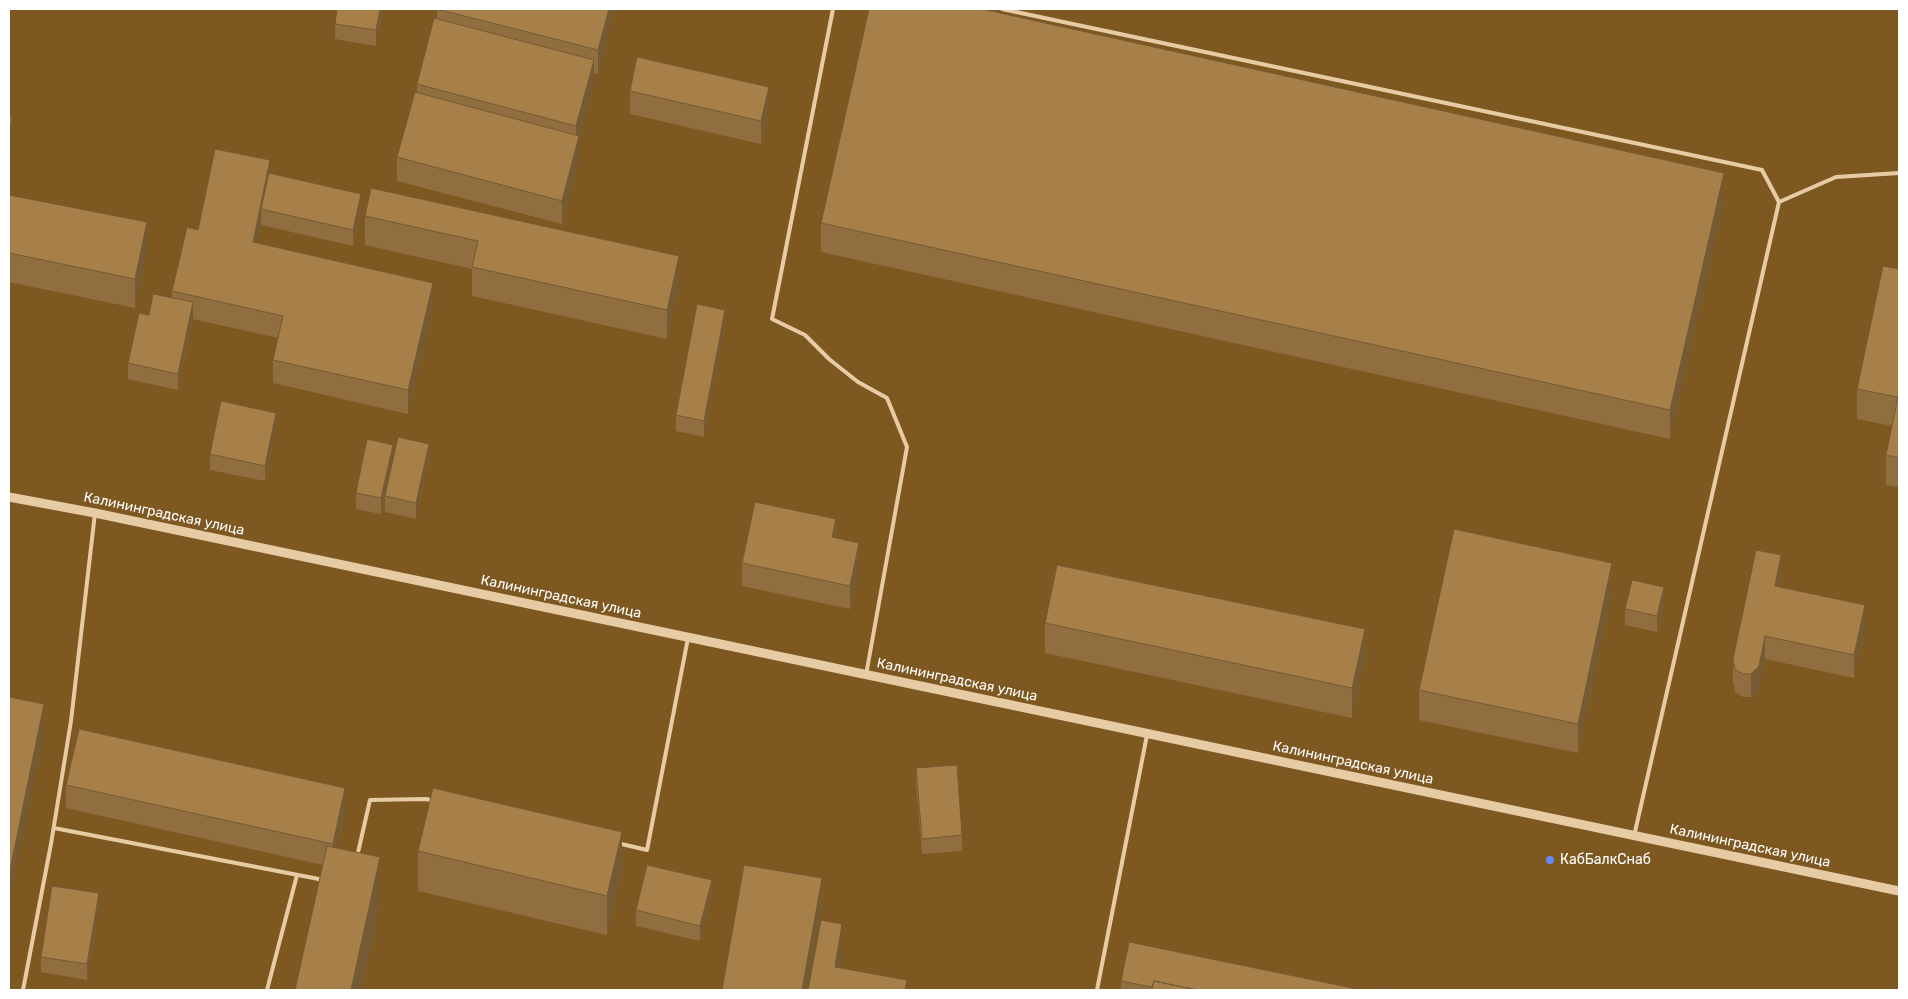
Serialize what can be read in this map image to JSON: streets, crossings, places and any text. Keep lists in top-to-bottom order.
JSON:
{
  "streets": {
    "street": ["Калининградская улица"]
  },
  "places": ["КабБалкСнаб"]
}
